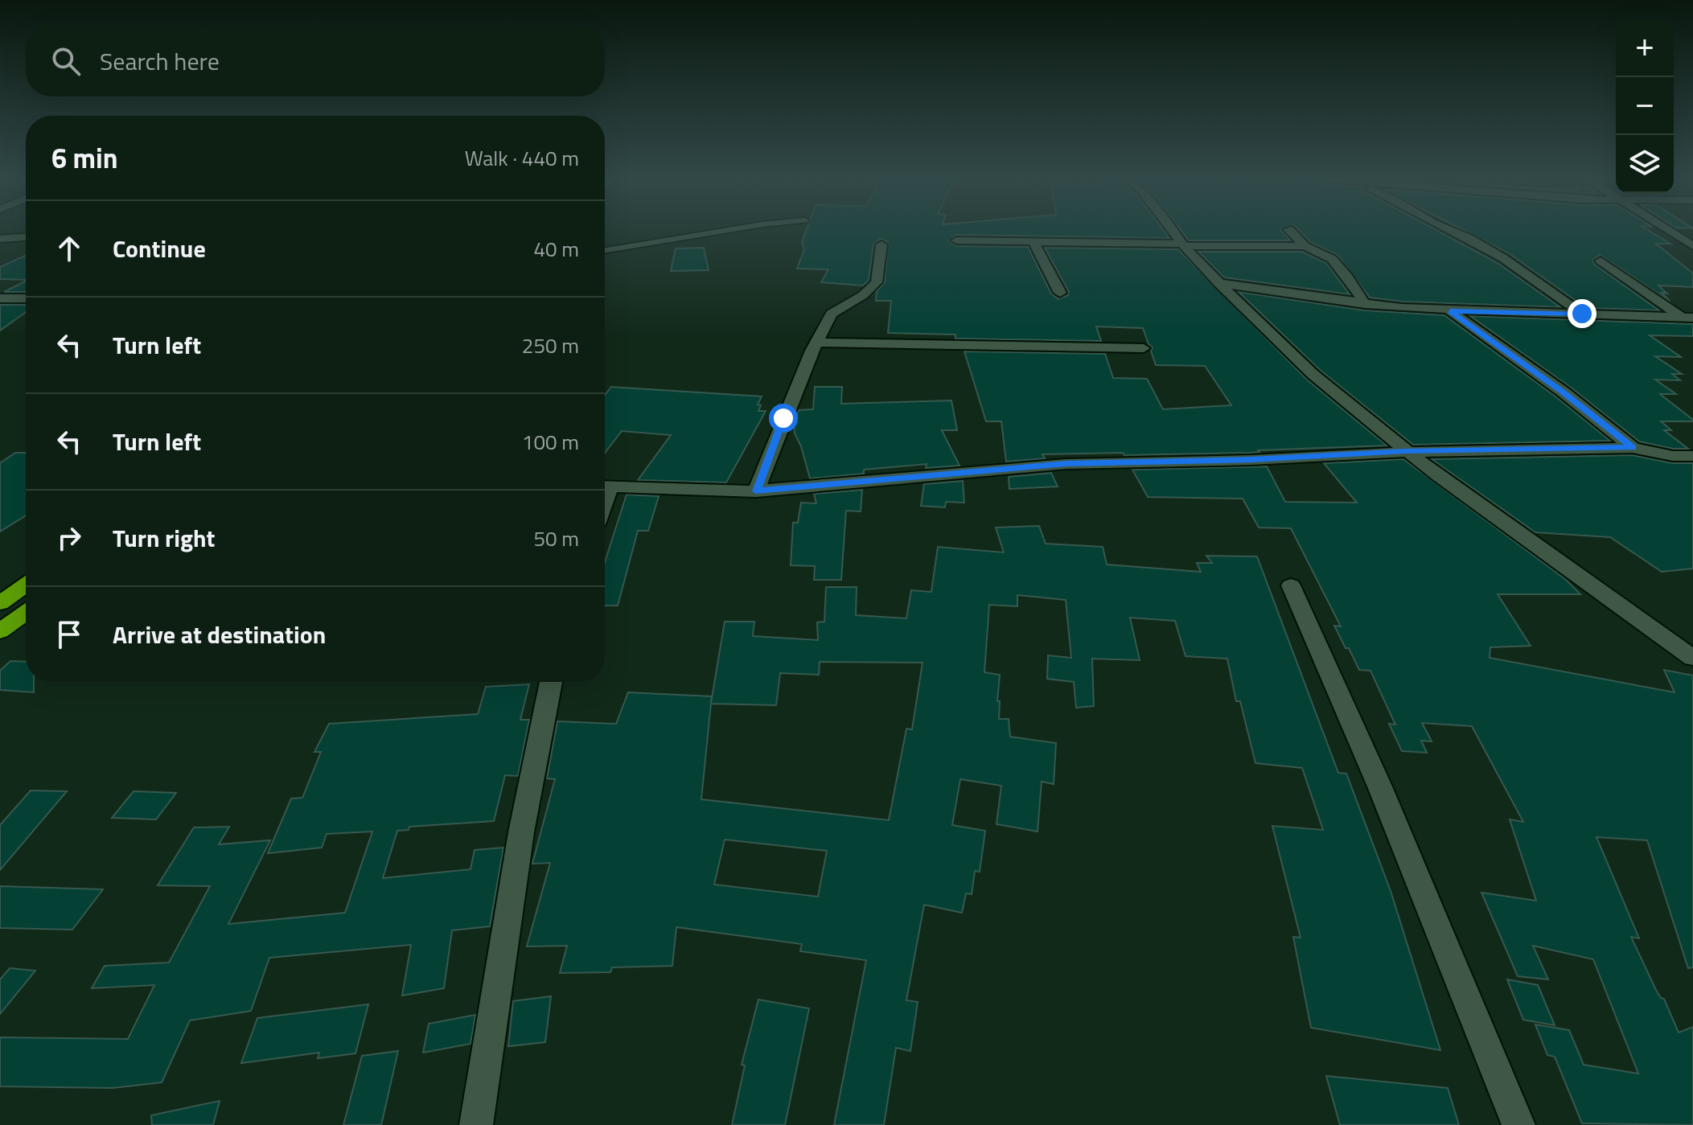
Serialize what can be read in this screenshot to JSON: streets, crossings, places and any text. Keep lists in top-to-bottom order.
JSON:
{
  "page": {
    "map_buttons": ["+", "−"],
    "search": "Search here",
    "heading": ["6 min", "Walk · 440 m"],
    "list": [
      ["Continue", "40 m"],
      ["Turn left", "250 m"],
      ["Turn left", "100 m"],
      ["Turn right", "50 m"],
      "Arrive at destination"
    ]
  }
}
